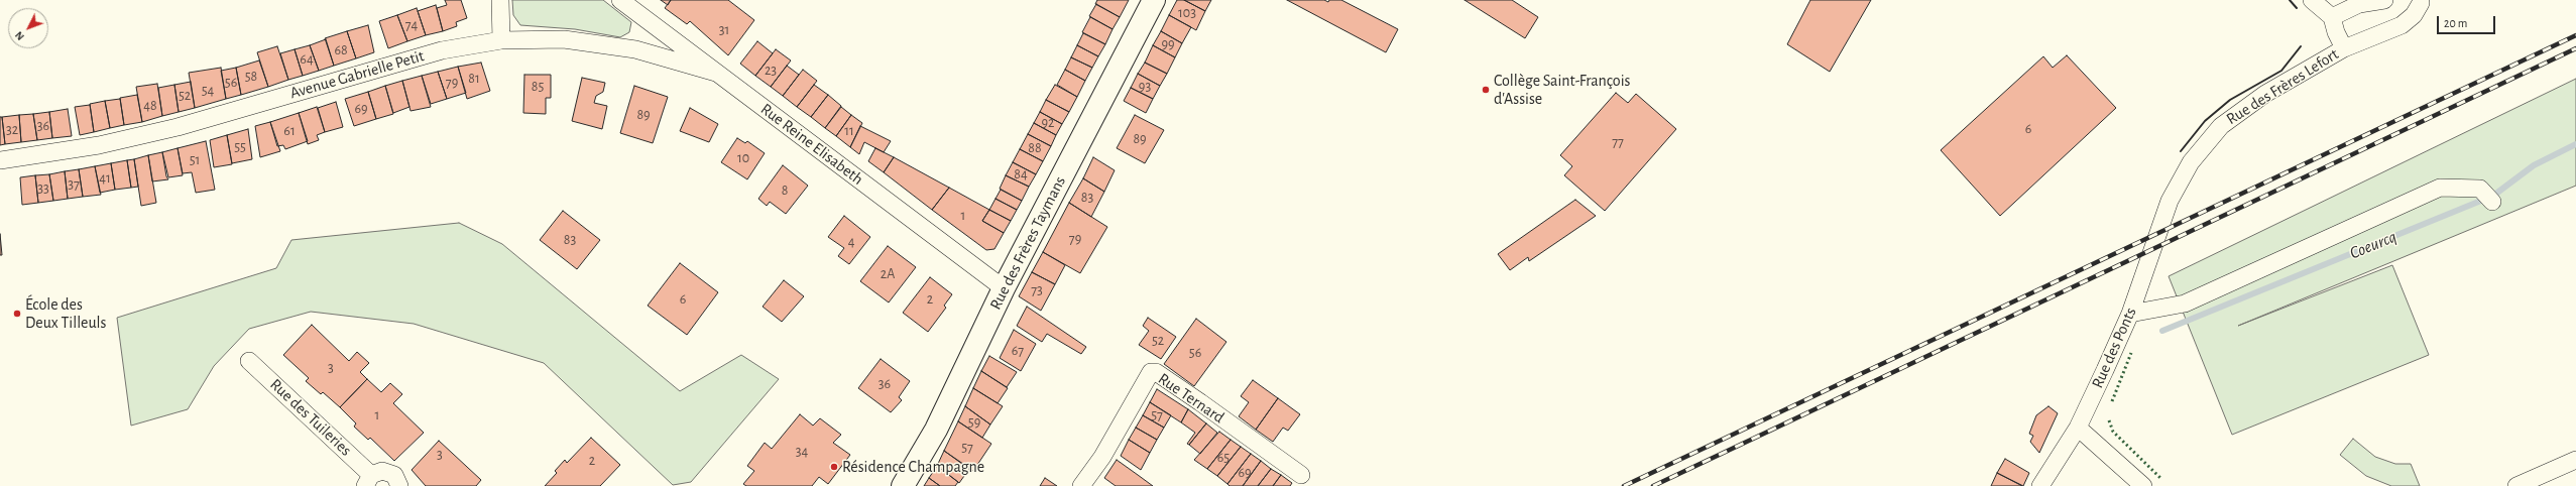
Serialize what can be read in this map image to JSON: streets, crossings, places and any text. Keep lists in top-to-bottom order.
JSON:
{
  "streets": {
    "street": [
      "Avenue Gabrielle Petit",
      "Rue des Frères Lefort",
      "Rue Reine Elisabeth",
      "Rue des Frères Taymans",
      "Rue des Ponts",
      "Rue Ternard",
      "Rue des Tuileries"
    ]
  },
  "crossings": [
    ["Avenue Gabrielle Petit", "Rue Reine Elisabeth"],
    ["Rue des Frères Lefort", "Rue des Ponts"],
    ["Rue Reine Elisabeth", "Rue des Frères Taymans"]
  ],
  "water": ["Coeurcq"],
  "places": ["Collège Saint-François d'Assise", "École des Deux Tilleuls", "Résidence Champagne"],
  "house_numbers": [
    "103",
    "74",
    "31",
    "99",
    "68",
    "64",
    "23",
    "58",
    "81",
    "56",
    "79",
    "85",
    "93",
    "54",
    "52",
    "48",
    "69",
    "89",
    "92",
    "36",
    "6",
    "32",
    "61",
    "11",
    "89",
    "77",
    "55",
    "88",
    "10",
    "51",
    "84",
    "41",
    "37",
    "33",
    "8",
    "83",
    "1",
    "79",
    "83",
    "4",
    "2A",
    "73",
    "6",
    "2",
    "52",
    "67",
    "56",
    "3",
    "36",
    "1",
    "57",
    "59",
    "57",
    "34",
    "3",
    "65",
    "2",
    "69"
  ],
  "scale_bar": "20 m",
  "north": "bottom left"
}
